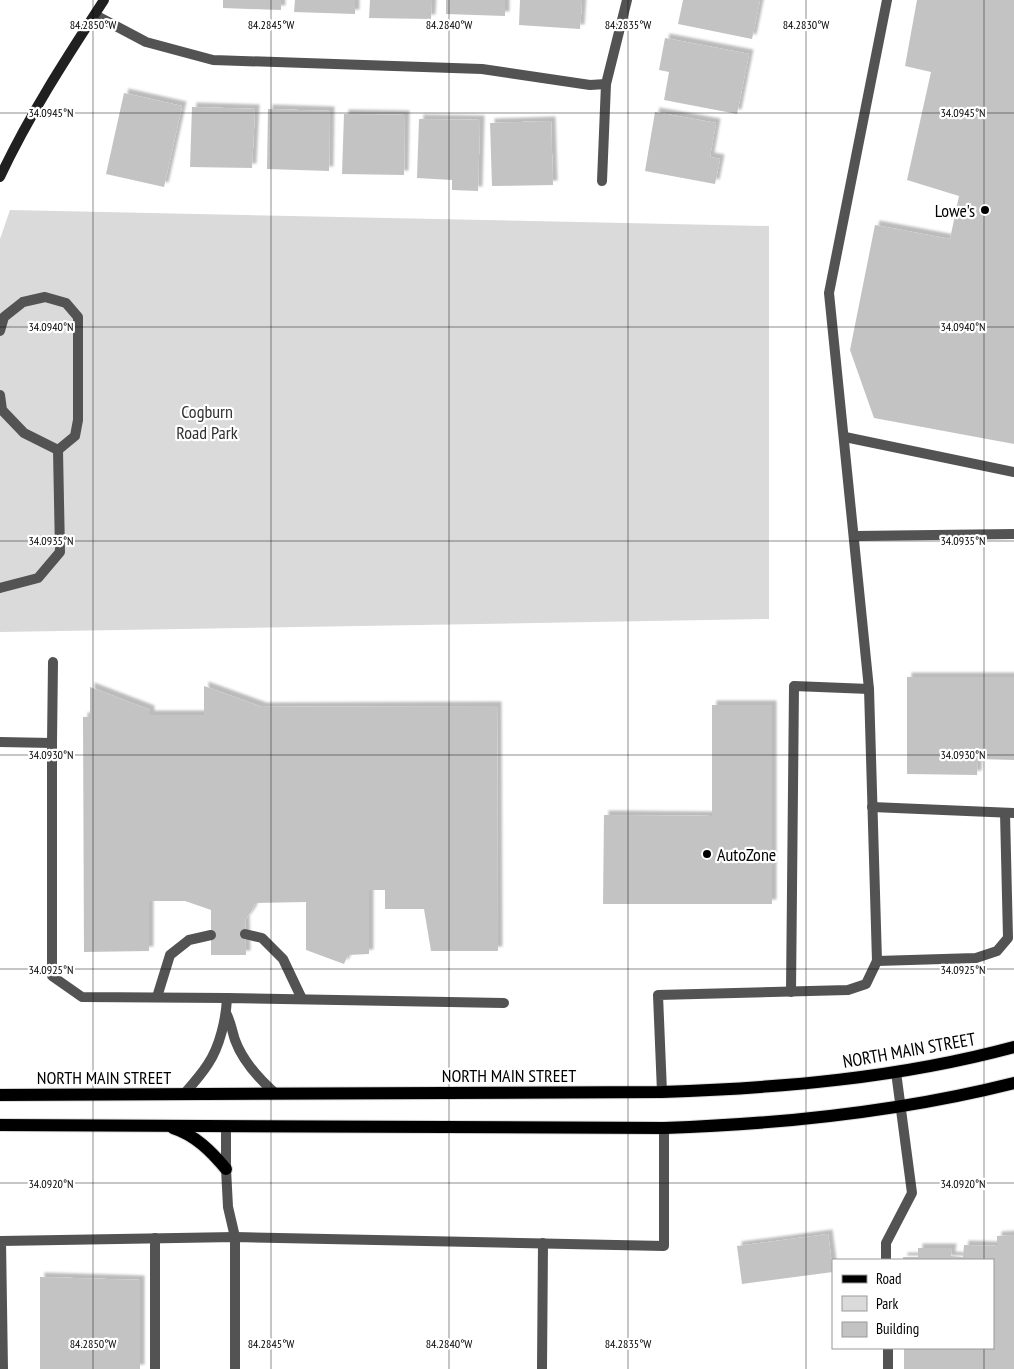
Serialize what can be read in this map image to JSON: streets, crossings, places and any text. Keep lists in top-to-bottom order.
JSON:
{
  "streets": {
    "main road": ["NORTH MAIN STREET"]
  },
  "parks": ["Cogburn Road Park"],
  "places": ["Lowe's", "AutoZone"],
  "legend": ["Road", "Park", "Building"],
  "coordinates": [
    "84.2850°W",
    "84.2845°W",
    "84.2840°W",
    "84.2835°W",
    "84.2830°W",
    "34.0945°N",
    "34.0940°N",
    "34.0935°N",
    "34.0930°N",
    "34.0925°N",
    "34.0920°N"
  ]
}
